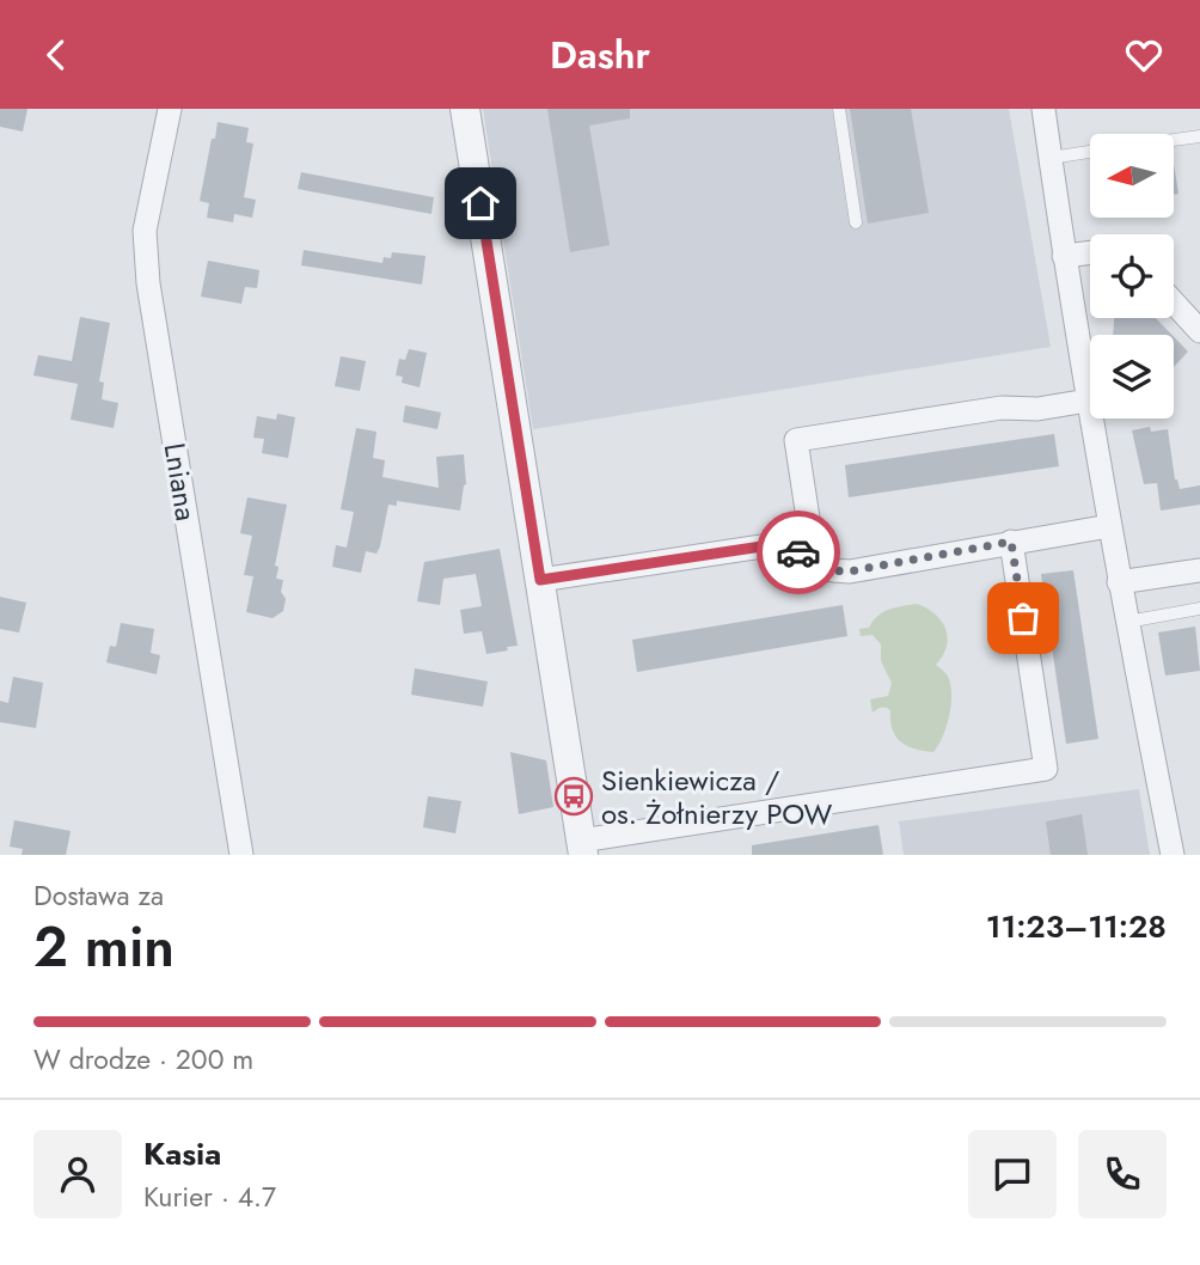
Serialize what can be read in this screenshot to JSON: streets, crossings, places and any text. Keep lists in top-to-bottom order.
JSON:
{
  "streets": {
    "street": ["Lniana"]
  },
  "places": {
    "bus stop": ["Sienkiewicza / os. Żołnierzy POW"]
  },
  "north": "left",
  "page": {
    "header": "Dashr",
    "heading": ["2 min", "Dostawa za", "11:23–11:28"],
    "panel": ["Kasia", "Kurier · 4.7"],
    "bar": "W drodze · 200 m"
  }
}
